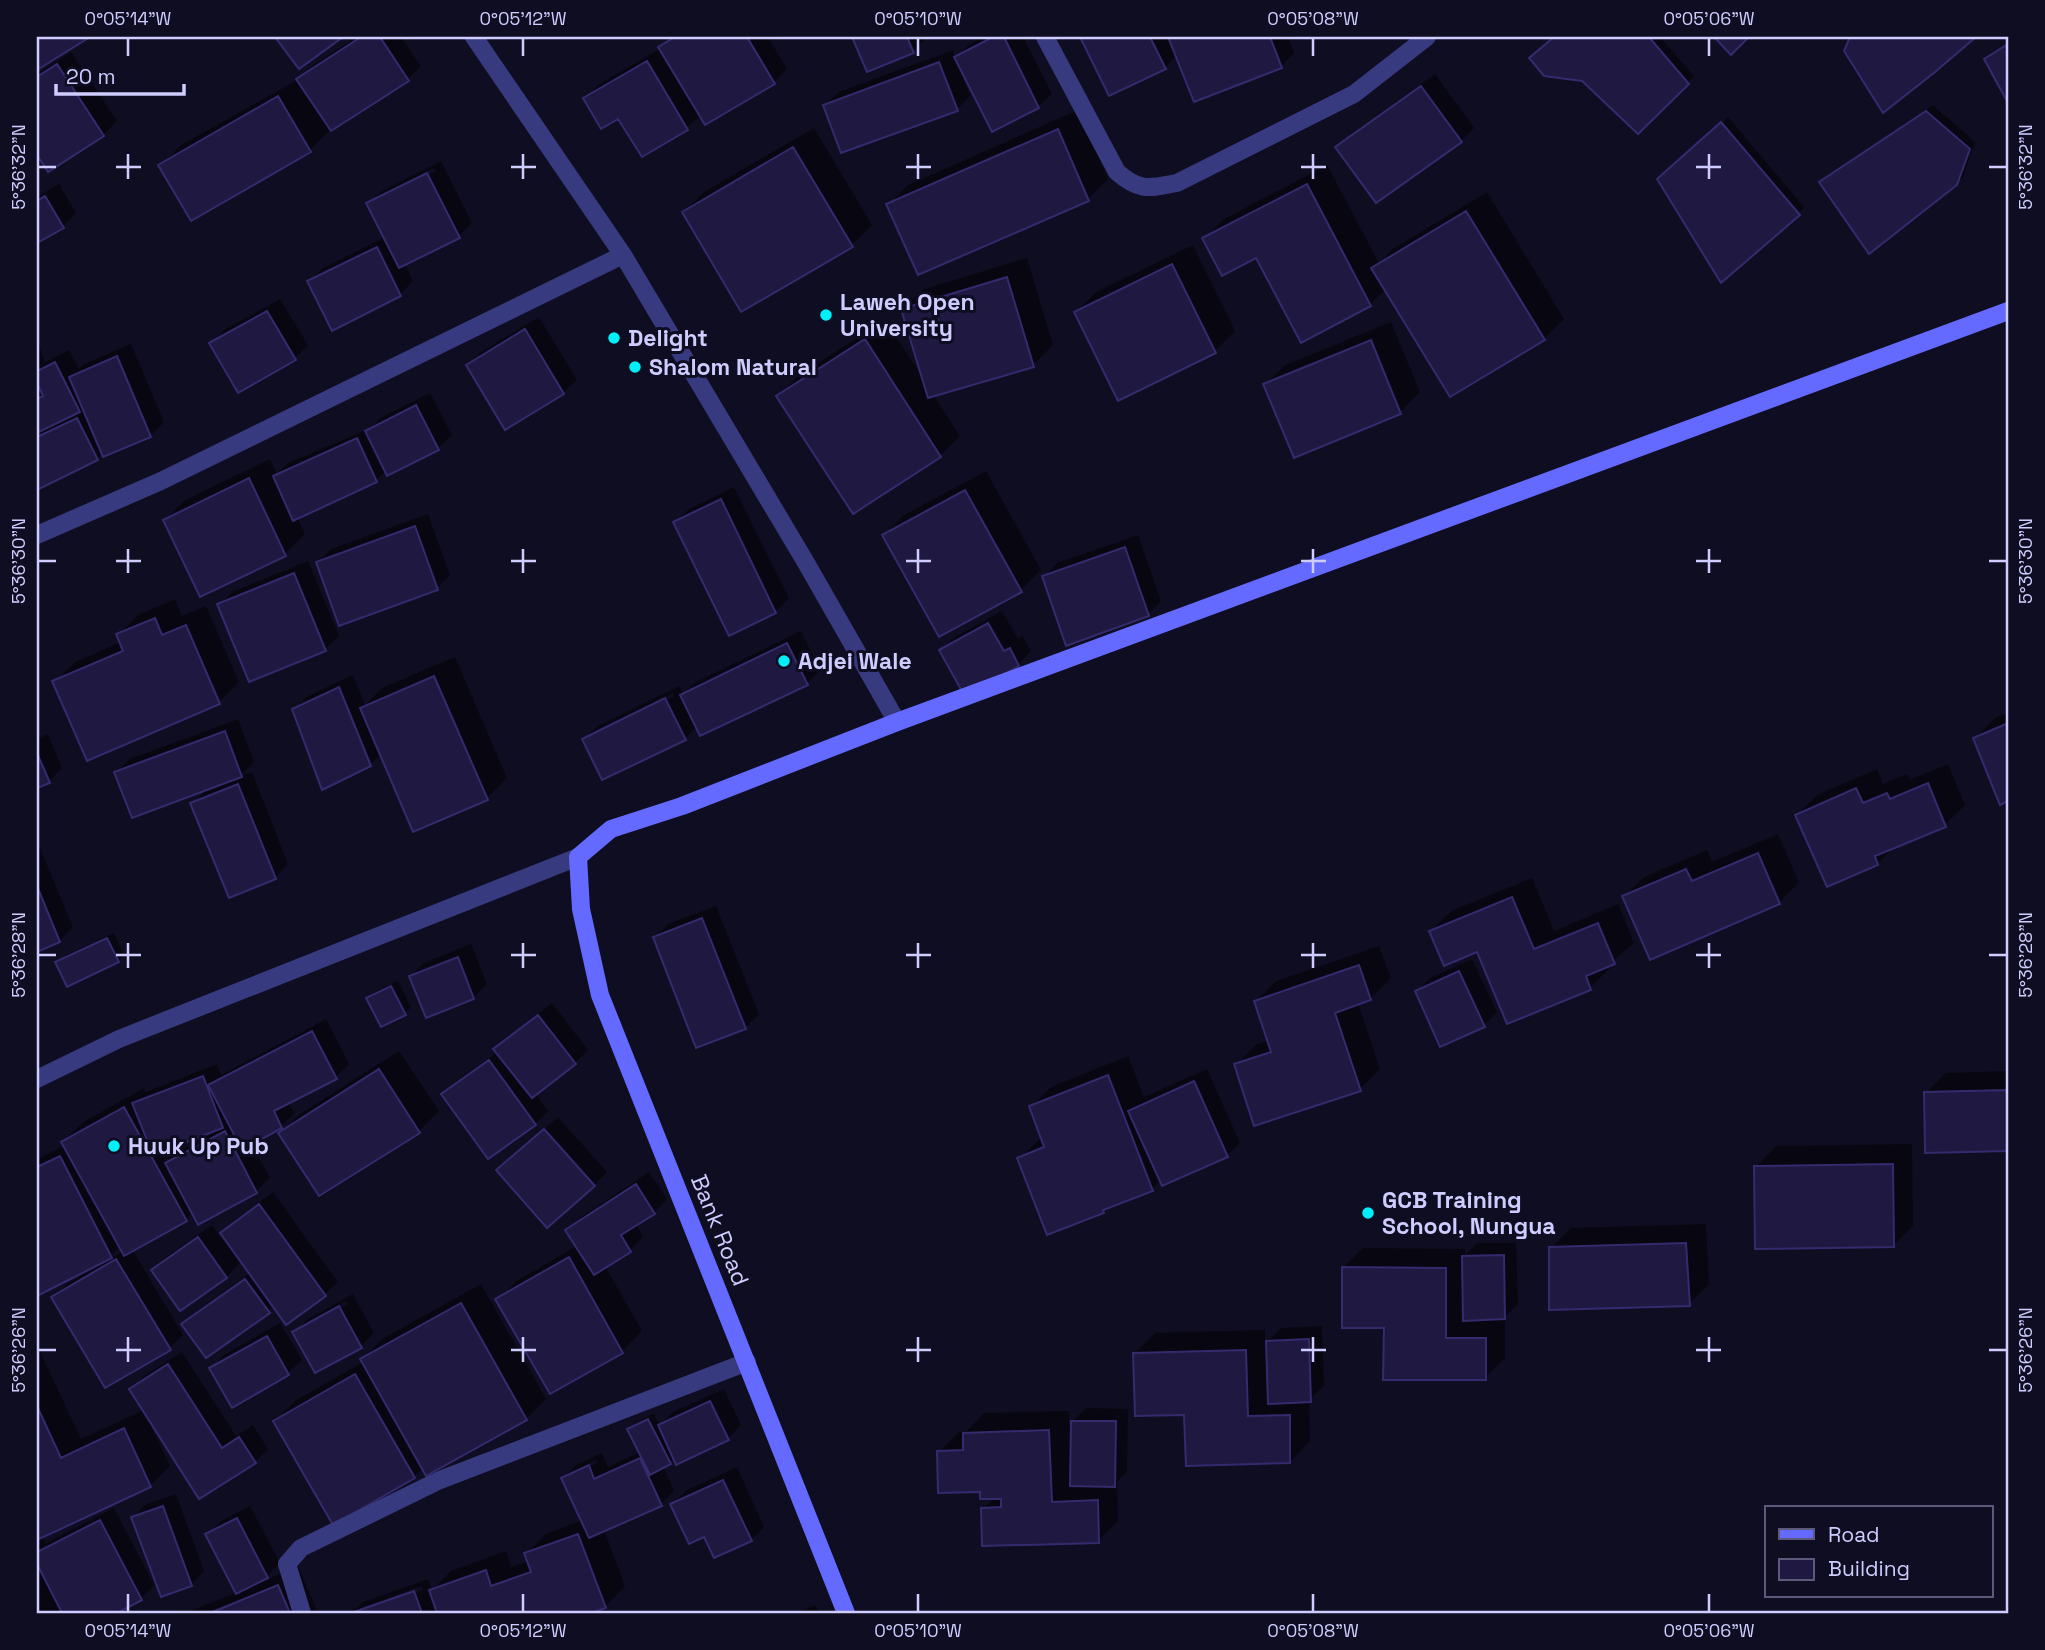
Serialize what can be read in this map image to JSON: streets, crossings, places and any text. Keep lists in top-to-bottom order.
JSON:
{
  "streets": {
    "street": ["Bank Road"]
  },
  "places": [
    "Laweh Open University",
    "Delight",
    "Shalom Natural",
    "Adjei Wale",
    "Huuk Up Pub",
    "GCB Training School, Nungua"
  ],
  "legend": ["Road", "Building"],
  "scale_bar": "20 m",
  "coordinates": [
    "0°05'14\"W",
    "0°05'12\"W",
    "0°05'10\"W",
    "0°05'08\"W",
    "0°05'06\"W",
    "5°36'32\"N",
    "5°36'30\"N",
    "5°36'28\"N",
    "5°36'26\"N"
  ]
}
